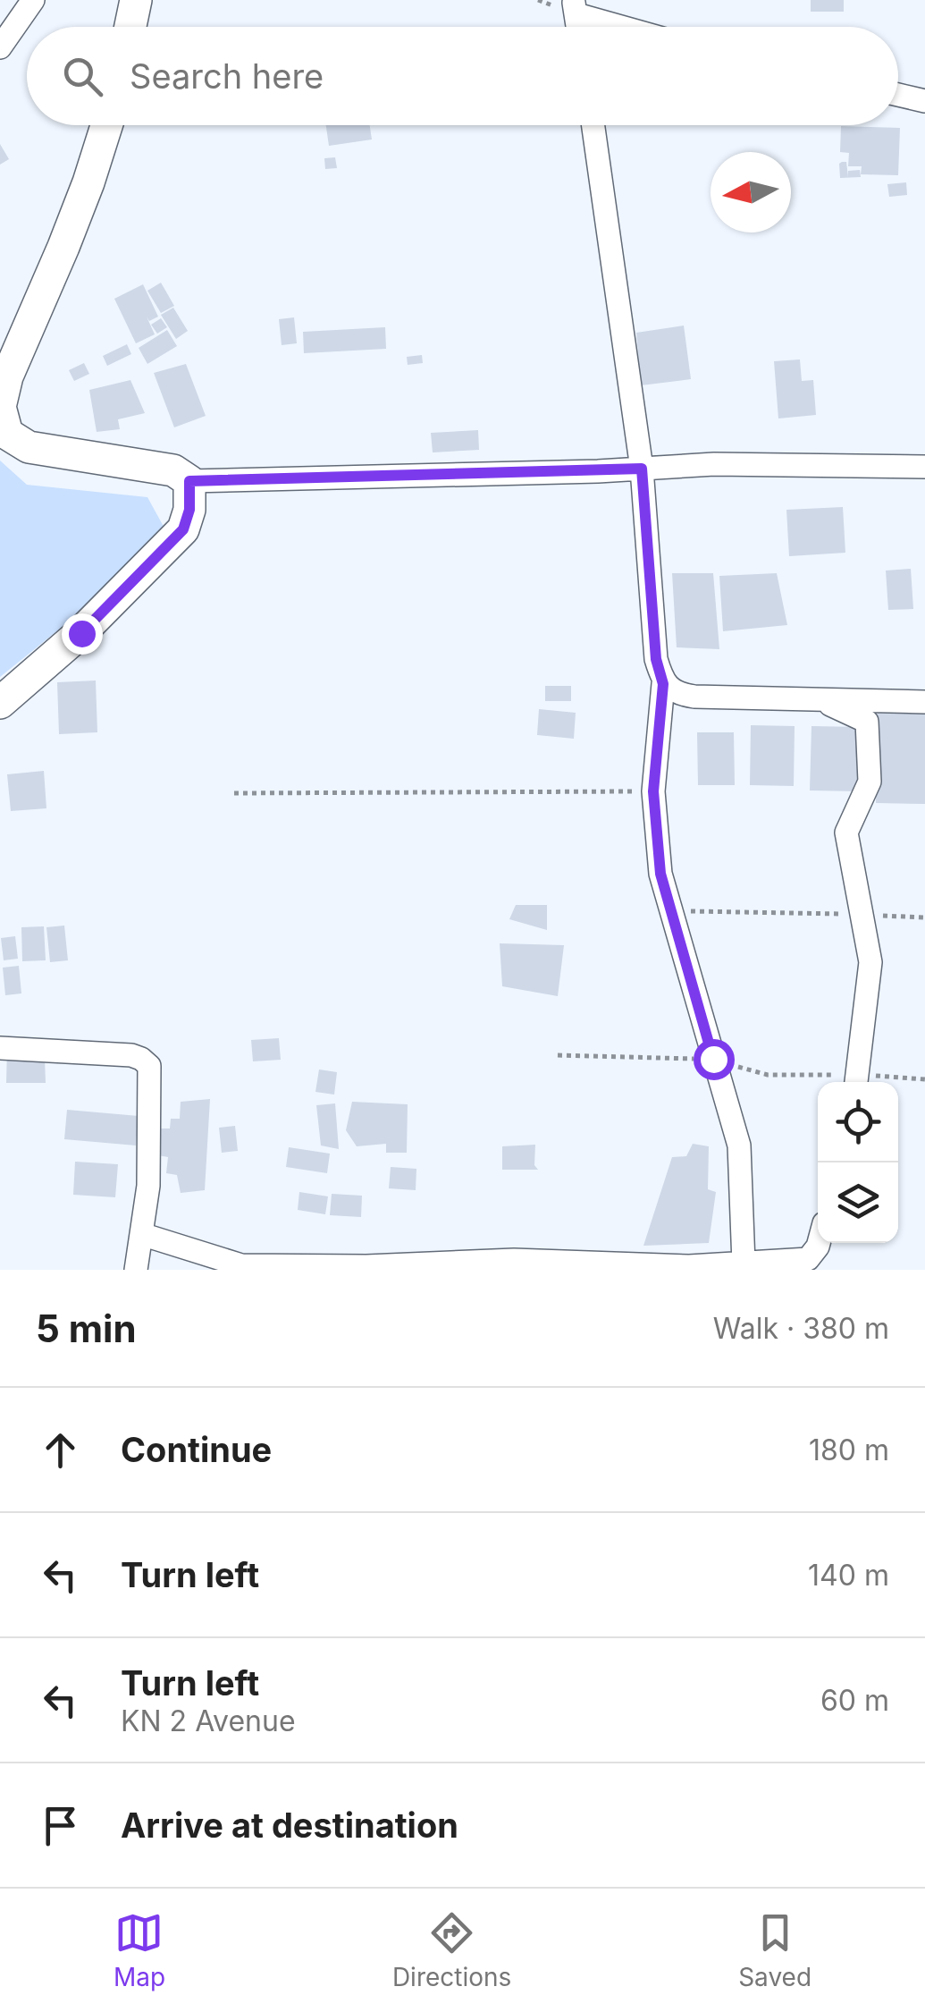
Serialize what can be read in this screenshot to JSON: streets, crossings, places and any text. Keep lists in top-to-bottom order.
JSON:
{
  "north": "left",
  "page": {
    "search": "Search here",
    "heading": ["5 min", "Walk · 380 m"],
    "list": [
      ["Continue", "180 m"],
      ["Turn left", "140 m"],
      ["Turn left", "KN 2 Avenue", "60 m"],
      "Arrive at destination"
    ],
    "nav": ["Map", "Directions", "Saved"]
  }
}
